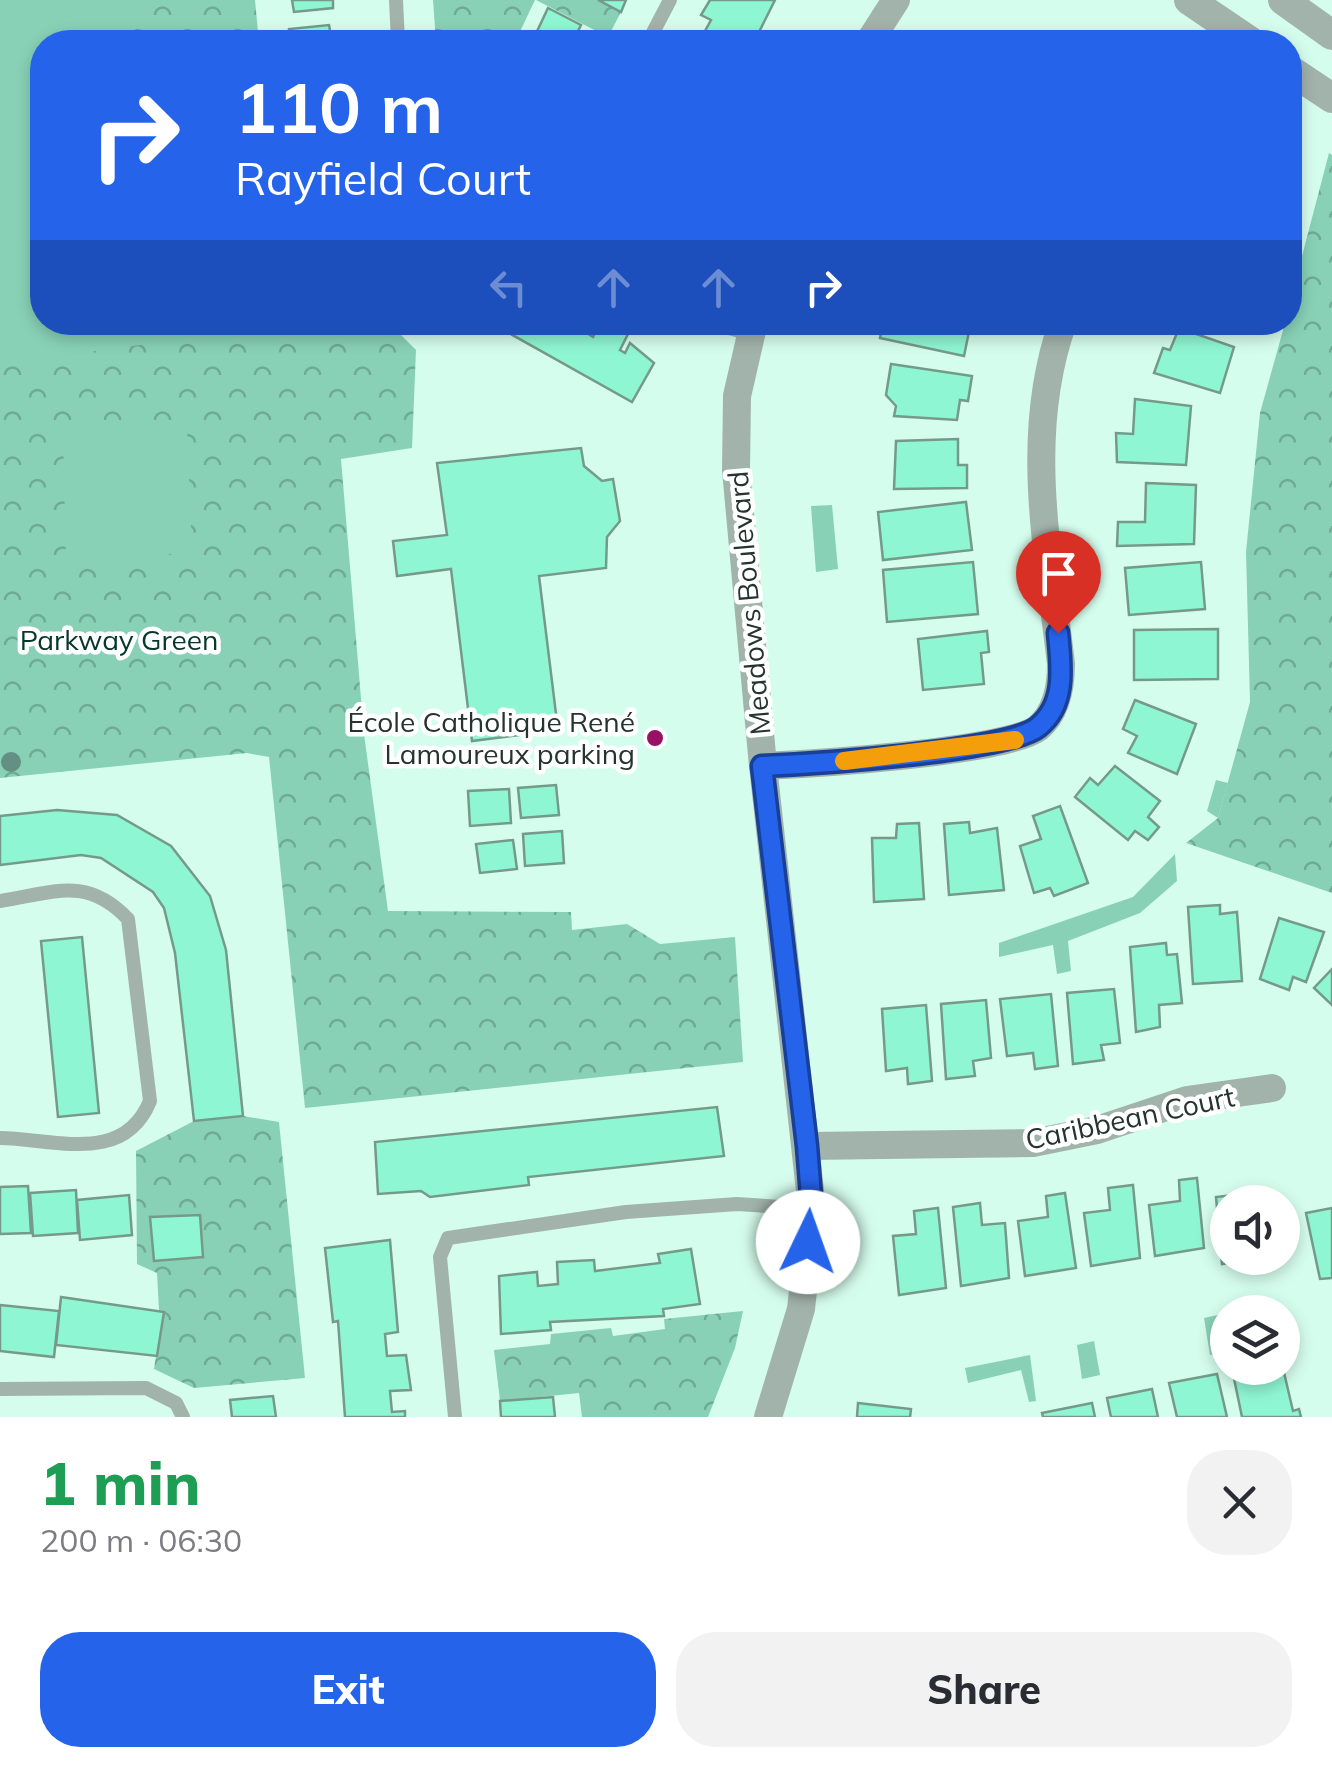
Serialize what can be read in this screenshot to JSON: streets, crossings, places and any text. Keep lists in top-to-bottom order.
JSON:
{
  "streets": {
    "street": ["Meadows Boulevard", "Caribbean Court"]
  },
  "crossings": [
    ["Meadows Boulevard", "Caribbean Court"]
  ],
  "parks": ["Parkway Green"],
  "places": ["École Catholique René Lamoureux parking"],
  "page": {
    "turn": ["110 m", "Rayfield Court"],
    "heading": ["1 min", "200 m · 06:30"],
    "buttons": ["Exit", "Share"]
  }
}
